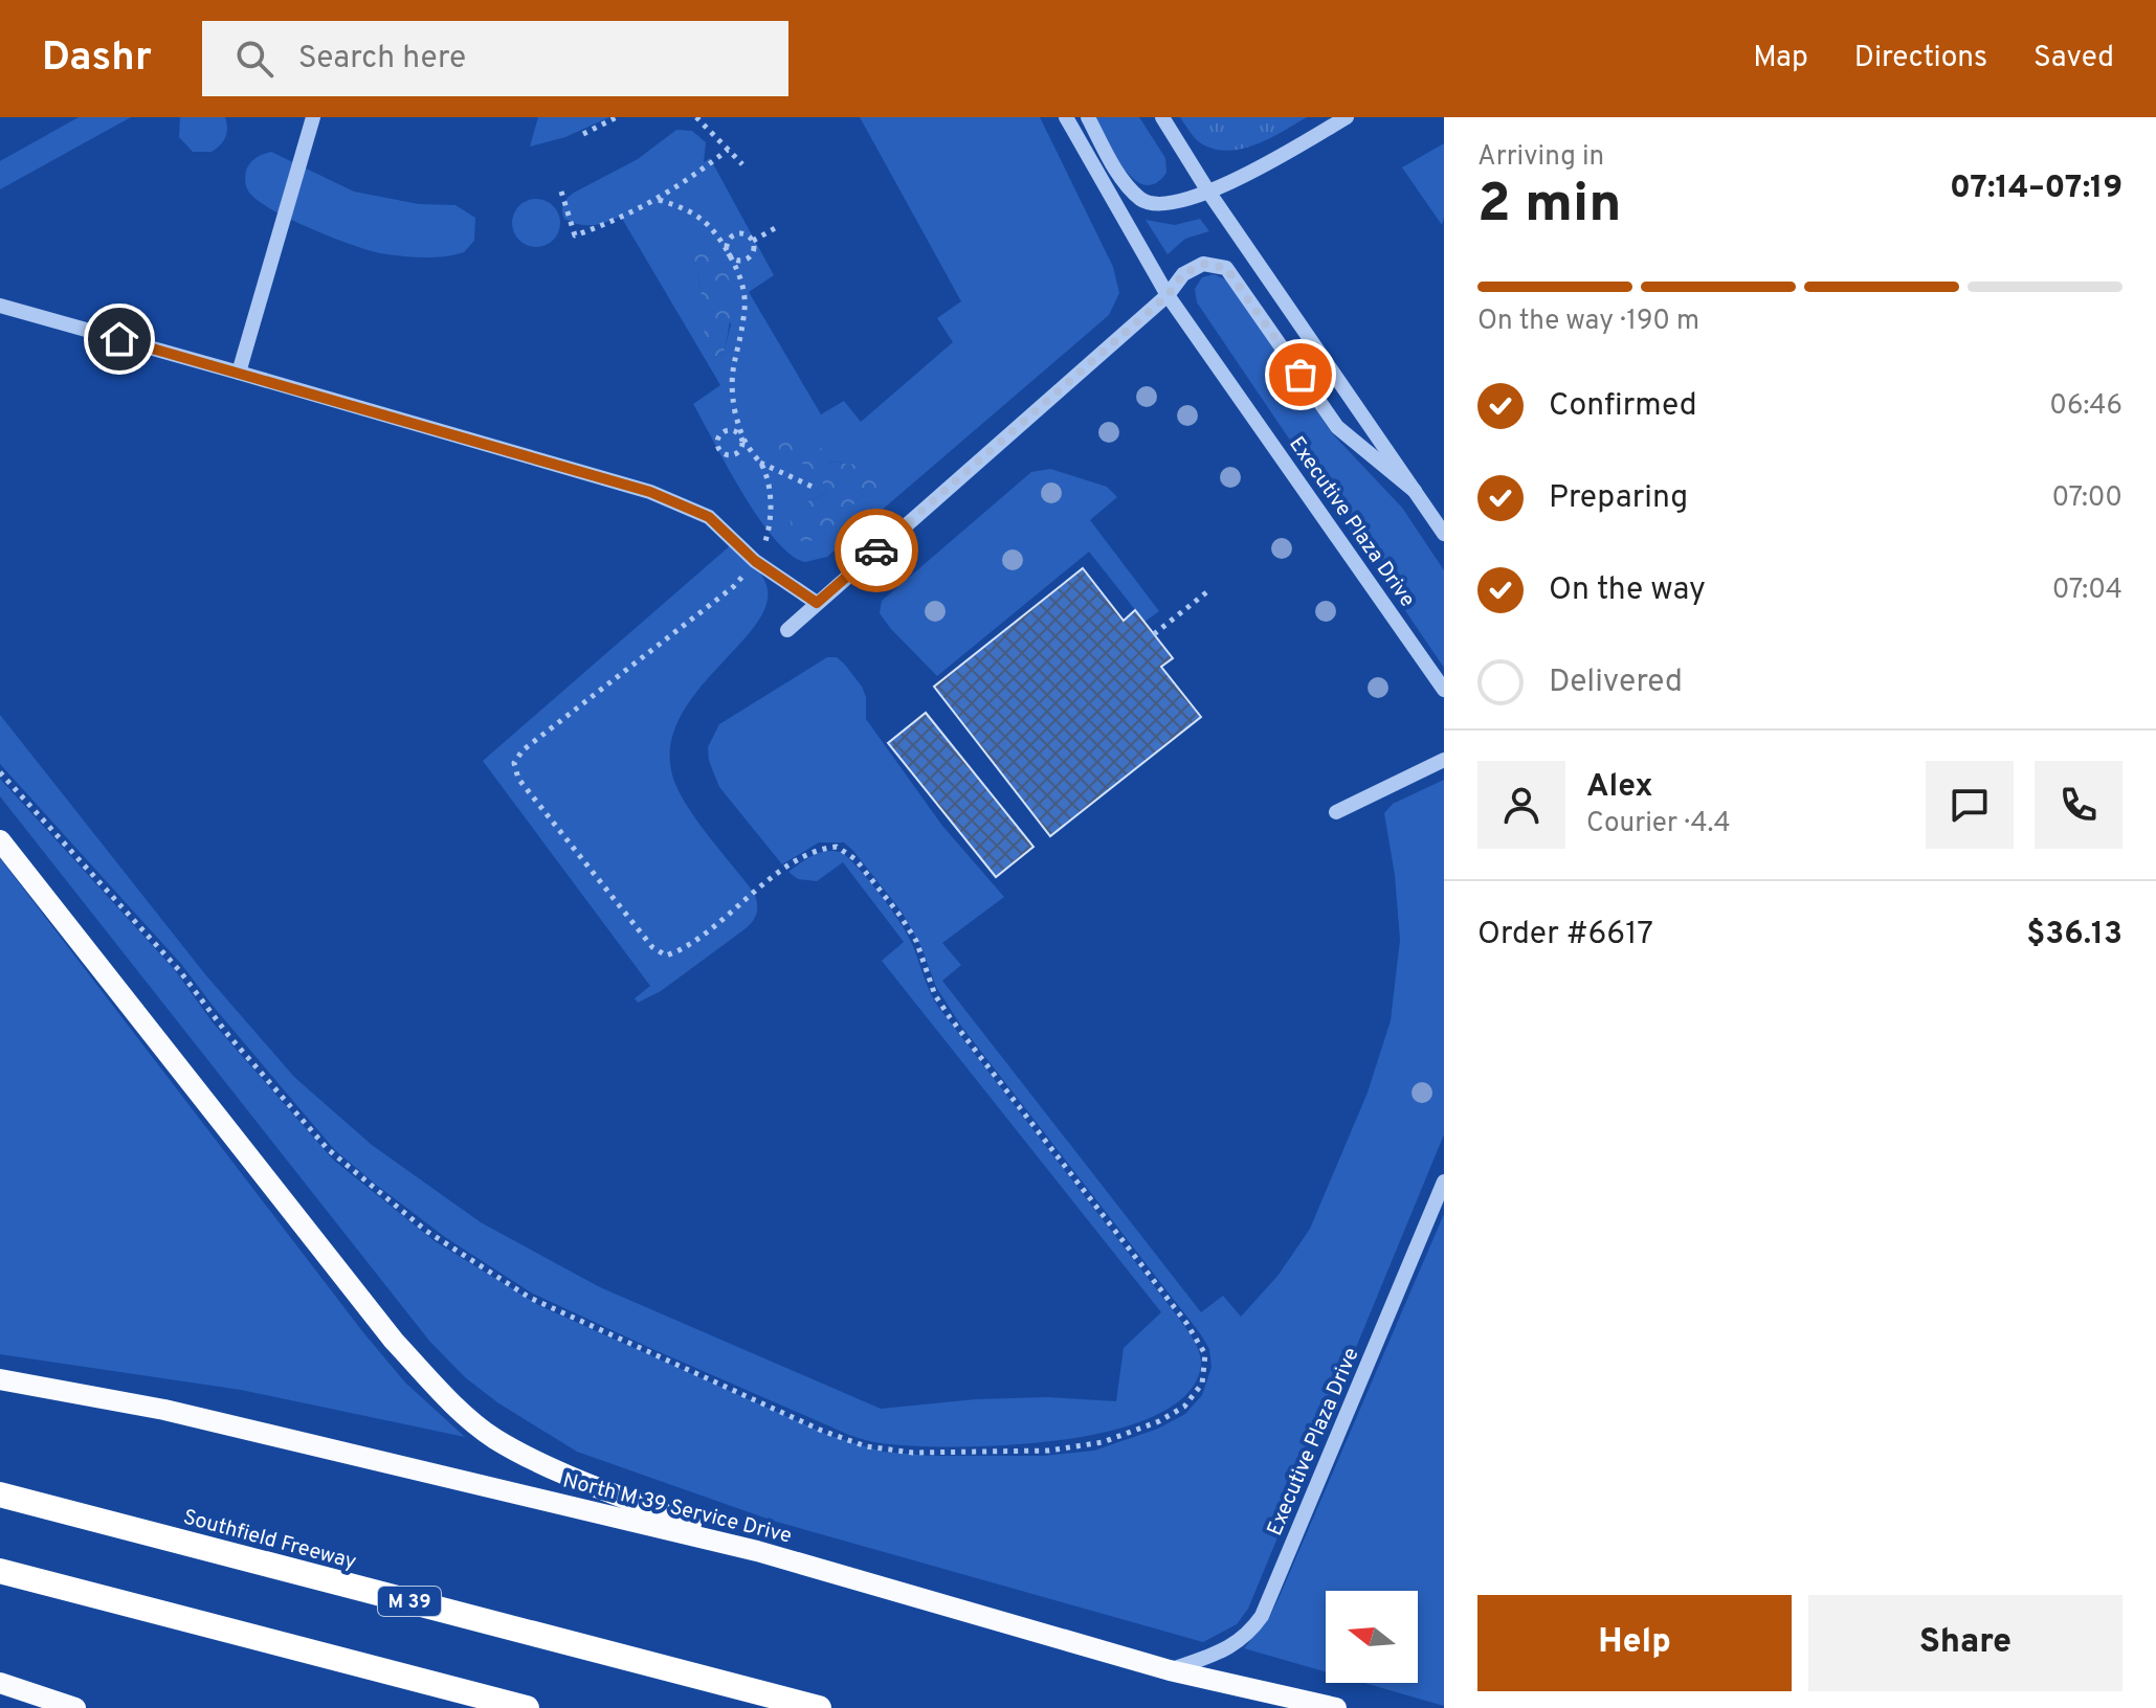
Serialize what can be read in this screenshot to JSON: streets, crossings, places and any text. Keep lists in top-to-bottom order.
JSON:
{
  "streets": {
    "highway": ["Southfield Freeway", "M 39"],
    "main road": ["North M 39 Service Drive"],
    "street": ["Executive Plaza Drive"]
  },
  "crossings": [
    ["Executive Plaza Drive", "North M 39 Service Drive"]
  ],
  "north": "left",
  "page": {
    "header": "Dashr",
    "search": "Search here",
    "nav": ["Map", "Directions", "Saved"],
    "heading": ["2 min", "Arriving in", "07:14–07:19"],
    "panel": [
      "Alex",
      "Courier · 4.4",
      "Order #6617",
      "$36.13"
    ],
    "bar": "On the way · 190 m",
    "list": [
      ["Confirmed", "06:46"],
      ["Preparing", "07:00"],
      ["On the way", "07:04"],
      "Delivered"
    ],
    "buttons": ["Help", "Share"]
  }
}
